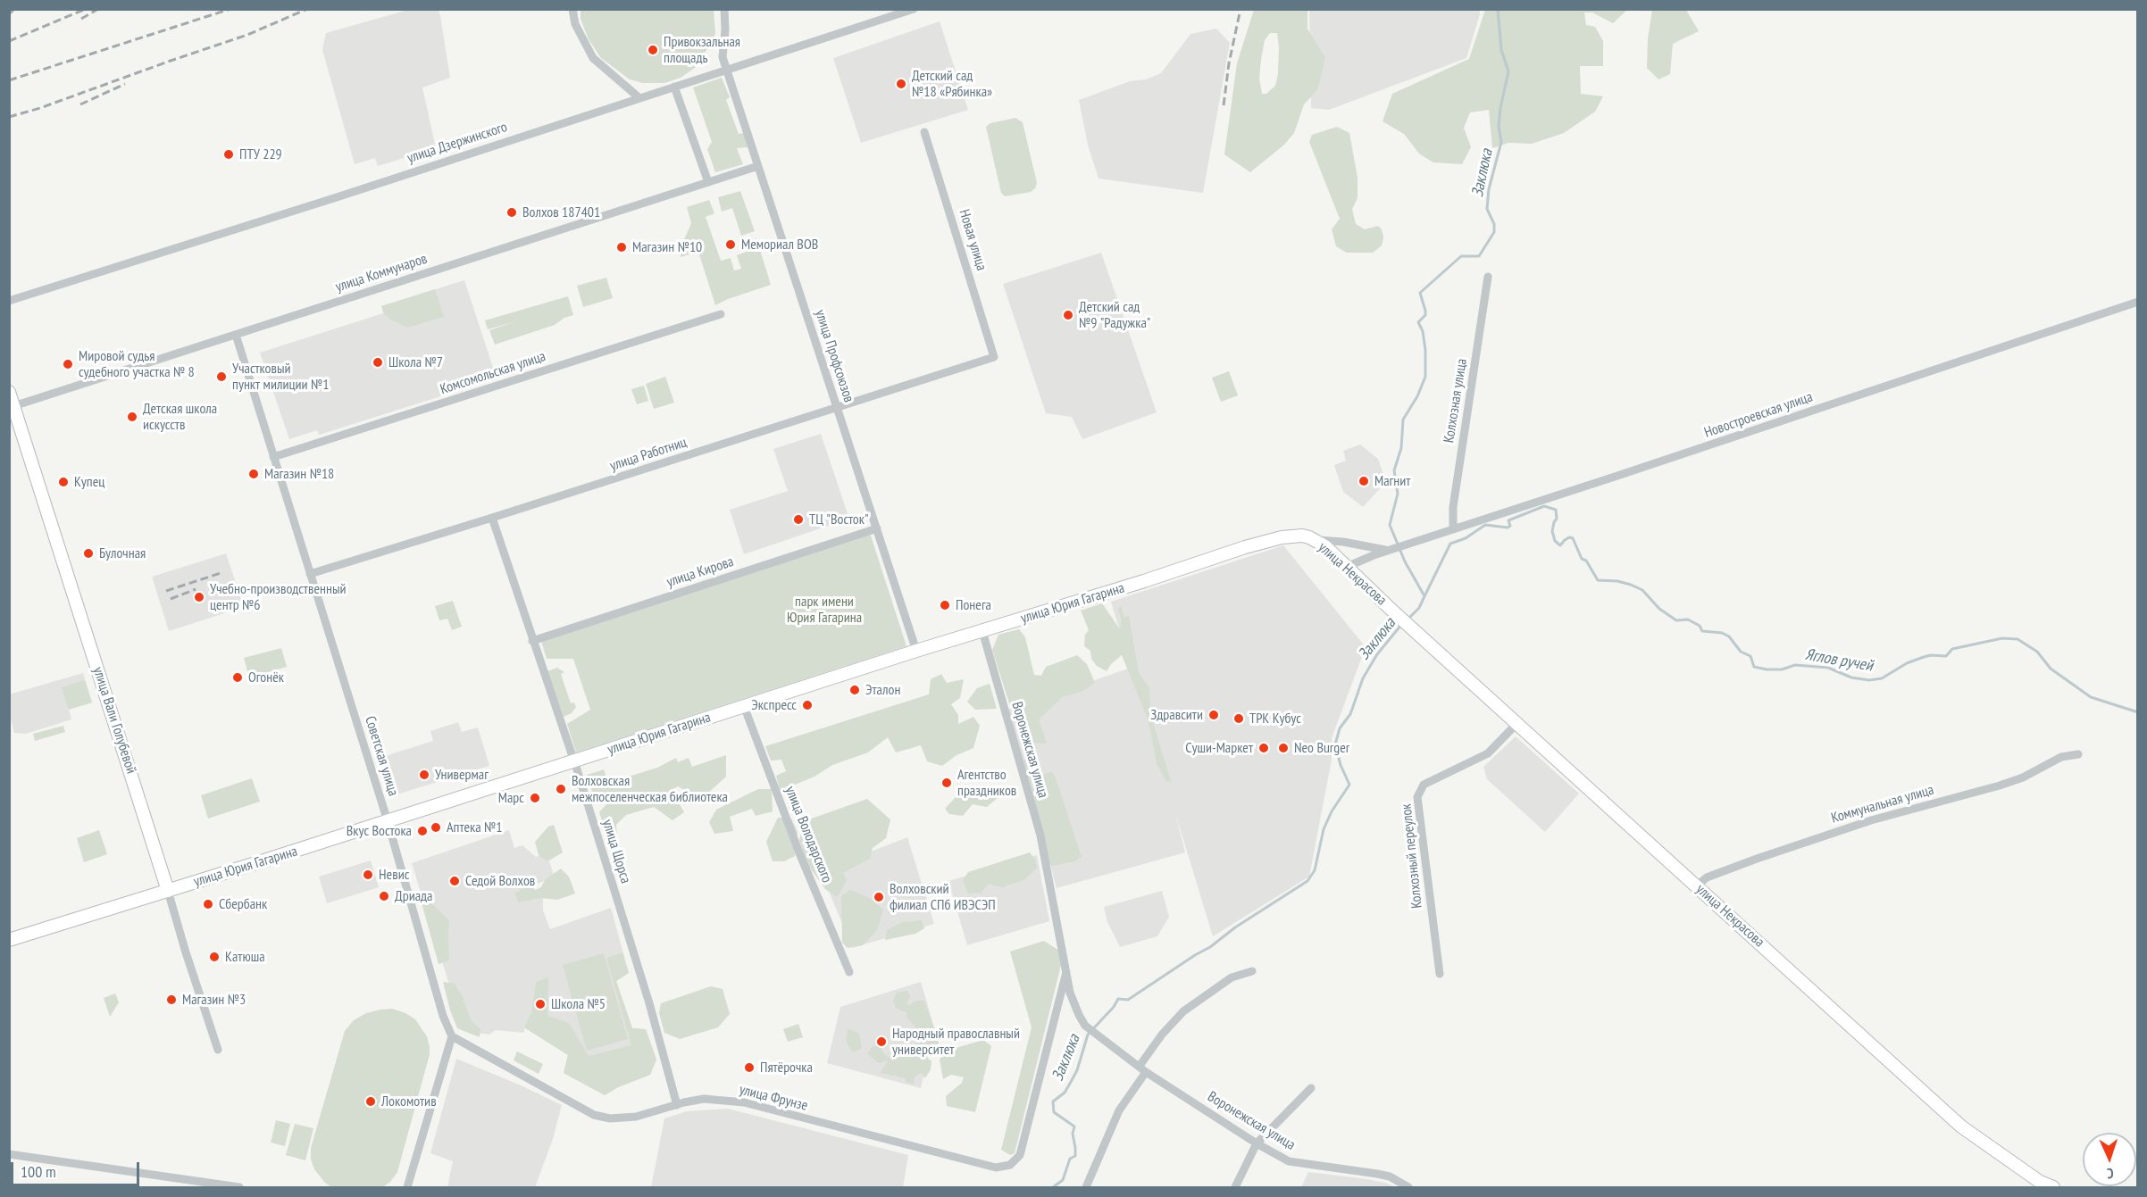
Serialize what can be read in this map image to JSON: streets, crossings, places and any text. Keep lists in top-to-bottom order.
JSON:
{
  "streets": {
    "main road": ["улица Некрасова", "улица Юрия Гагарина", "улица Вали Голубевой"],
    "street": [
      "улица Дзержинского",
      "Новая улица",
      "улица Коммунаров",
      "улица Профсоюзов",
      "Комсомольская улица",
      "Колхозная улица",
      "Новостроевская улица",
      "улица Работниц",
      "улица Кирова",
      "Воронежская улица",
      "Советская улица",
      "Коммунальная улица",
      "улица Володарского",
      "улица Щорса",
      "Колхозный переулок",
      "улица Фрунзе"
    ]
  },
  "crossings": [
    ["улица Дзержинского", "улица Профсоюзов"],
    ["Новая улица", "улица Работниц"],
    ["улица Коммунаров", "улица Профсоюзов"],
    ["улица Коммунаров", "улица Вали Голубевой"],
    ["улица Коммунаров", "Советская улица"],
    ["улица Профсоюзов", "улица Работниц"],
    ["улица Профсоюзов", "улица Кирова"],
    ["улица Профсоюзов", "улица Юрия Гагарина"],
    ["Комсомольская улица", "Советская улица"],
    ["Колхозная улица", "Новостроевская улица"],
    ["Новостроевская улица", "улица Некрасова"],
    ["Новостроевская улица", "улица Юрия Гагарина"],
    ["улица Работниц", "Советская улица"],
    ["улица Работниц", "улица Щорса"],
    ["улица Кирова", "улица Щорса"],
    ["улица Некрасова", "улица Юрия Гагарина"],
    ["улица Некрасова", "Коммунальная улица"],
    ["улица Некрасова", "Колхозный переулок"],
    ["улица Юрия Гагарина", "улица Вали Голубевой"],
    ["улица Юрия Гагарина", "Воронежская улица"],
    ["улица Юрия Гагарина", "Советская улица"],
    ["улица Юрия Гагарина", "улица Володарского"],
    ["улица Юрия Гагарина", "улица Щорса"],
    ["Воронежская улица", "улица Фрунзе"],
    ["Советская улица", "улица Фрунзе"],
    ["улица Щорса", "улица Фрунзе"]
  ],
  "water": ["Заклюка", "Яглов ручей"],
  "parks": ["парк имени Юрия Гагарина"],
  "places": [
    "Привокзальная площадь",
    "Детский сад №18 «Рябинка»",
    "ПТУ 229",
    "Волхов 187401",
    "Мемориал ВОВ",
    "Магазин №10",
    "Детский cад №9 \"Радужка\"",
    "Школа №7",
    "Мировой судья судебного участка № 8",
    "Участковый пункт милиции №1",
    "Детская школа искусств",
    "Магазин №18",
    "Магнит",
    "Купец",
    "ТЦ \"Восток\"",
    "Булочная",
    "Учебно-производственный центр №6",
    "Понега",
    "Огонёк",
    "Эталон",
    "Экспресс",
    "Здравсити",
    "ТРК Кубус",
    "Суши-Маркет",
    "Neo Burger",
    "Универмаг",
    "Агентство праздников",
    "Волховская межпоселенческая библиотека",
    "Марс",
    "Аптека №1",
    "Вкус Востока",
    "Невис",
    "Седой Волхов",
    "Дриада",
    "Волховский филиал СПб ИВЭСЭП",
    "Сбербанк",
    "Катюша",
    "Магазин №3",
    "Школа №5",
    "Народный православный университет",
    "Пятёрочка",
    "Локомотив"
  ],
  "scale_bar": "100 m",
  "north": "bottom"
}
